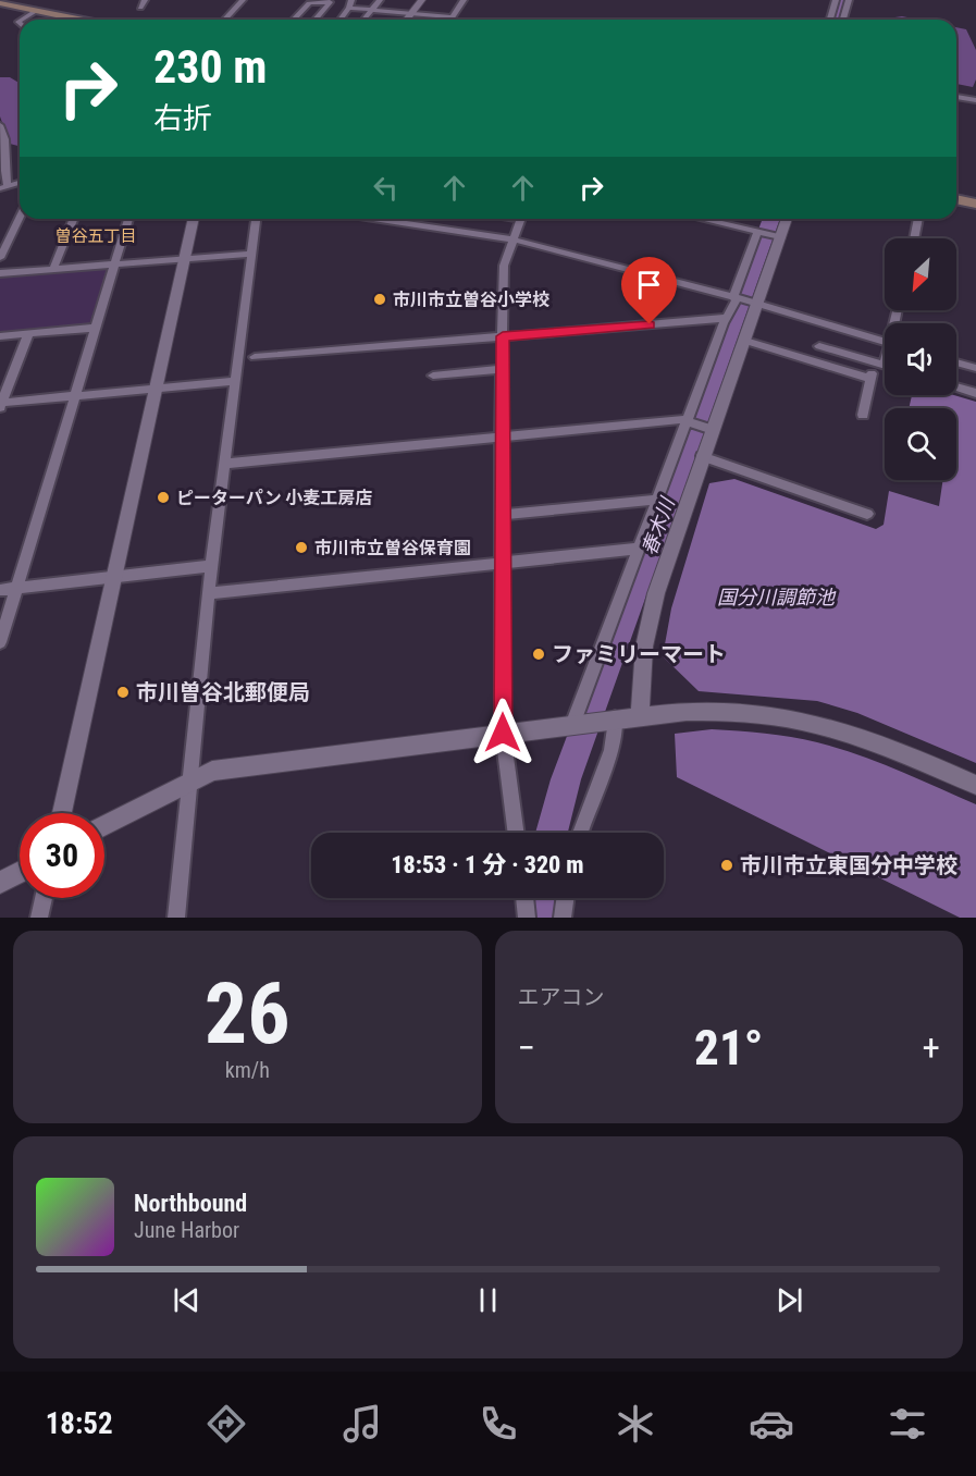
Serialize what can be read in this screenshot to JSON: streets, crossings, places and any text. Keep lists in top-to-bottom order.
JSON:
{
  "districts": ["曽谷五丁目"],
  "water": ["春木川", "国分川調節池"],
  "places": [
    "市川市立曽谷小学校",
    "ピーターパン 小麦工房店",
    "市川市立曽谷保育園",
    "ファミリーマート",
    "市川曽谷北郵便局",
    "市川市立東国分中学校"
  ],
  "north": "bottom left",
  "page": {
    "turn": ["230 m", "右折"],
    "limit": "30",
    "trip": "18:53 · 1 分 · 320 m",
    "tile": [
      ["26", "km/h"],
      "エアコン"
    ],
    "heat": ["−", "21°", "+"],
    "song": ["Northbound", "June Harbor"],
    "tabs": "18:52"
  }
}
